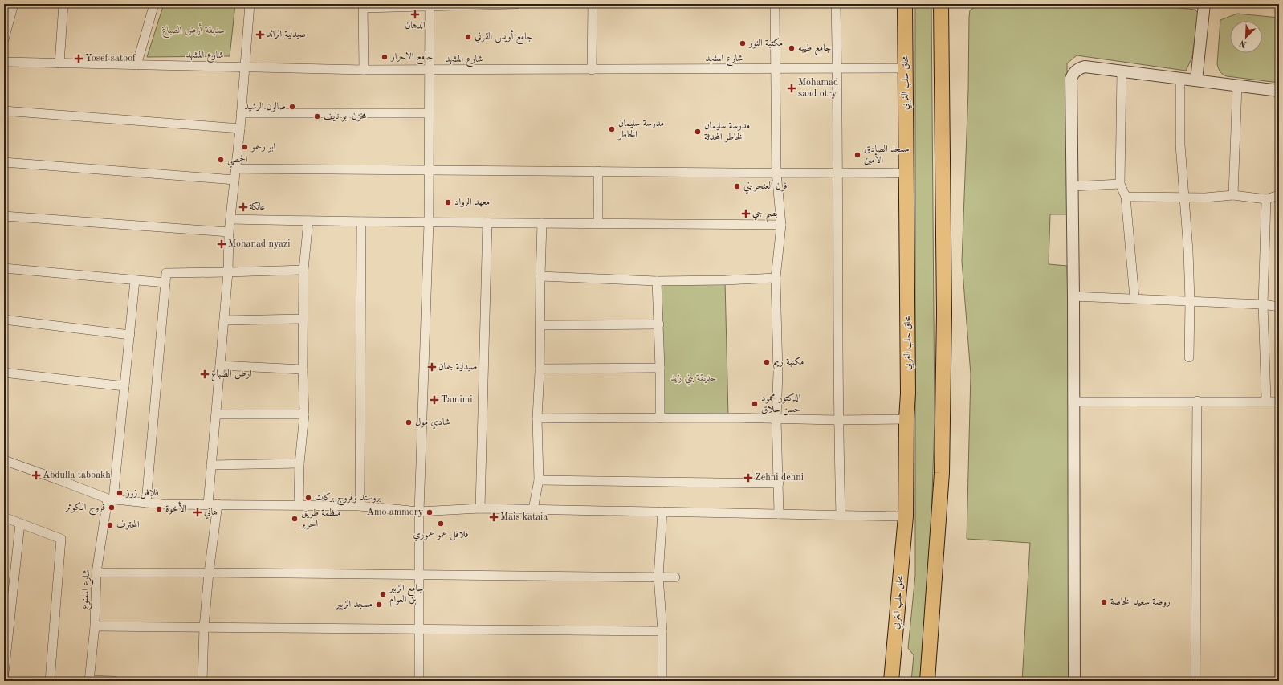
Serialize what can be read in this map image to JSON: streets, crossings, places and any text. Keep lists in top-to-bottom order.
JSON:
{
  "streets": {
    "highway": ["محلق حلب الغربي"],
    "street": ["شارع المشهد", "شارع الممنوع"]
  },
  "crossings": [
    ["شارع المشهد", "محلق حلب الغربي"]
  ],
  "parks": ["حديقة أرض الصباغ", "حديقة بني زيد"],
  "places": {
    "health": [
      "الدهان",
      "صيدلية الرائد",
      "Yosef satoof",
      "Mohamad saad otry",
      "عاتكة",
      "بصم جي",
      "Mohanad nyazi",
      "صيدلية جمان",
      "ارض الصباغ",
      "Tamimi",
      "Abdulla tabbakh",
      "Zehni dehni",
      "هاني",
      "Mais kataia"
    ],
    "other": [
      "جامع أويس القرني",
      "مكتبة النور",
      "جامع طيبه",
      "جامع الاحرار",
      "صالون الرشيد",
      "مخزن ابو نايف",
      "مدرسة سليمان الخاطر",
      "مدرسة سليمان الخاطر المحدثة",
      "ابو رحمو",
      "مسجد الصادق الأمين",
      "الحمصي",
      "فرن العنجريني",
      "معهد الرواد",
      "مكتبة ريم",
      "الدكتور محمود حسن حلاق",
      "شادي مول",
      "فلافل زوز",
      "بروستد وفروج بركات",
      "فروج الكوثر",
      "الأخوة",
      "Amo ammory",
      "منظمة طريق الحرير",
      "فلافل عمو عموري",
      "المحترف",
      "جامع الزبير بن العوام",
      "روضة سعيد الخاصة",
      "مسجد الزبير"
    ]
  },
  "north": "bottom left"
}
